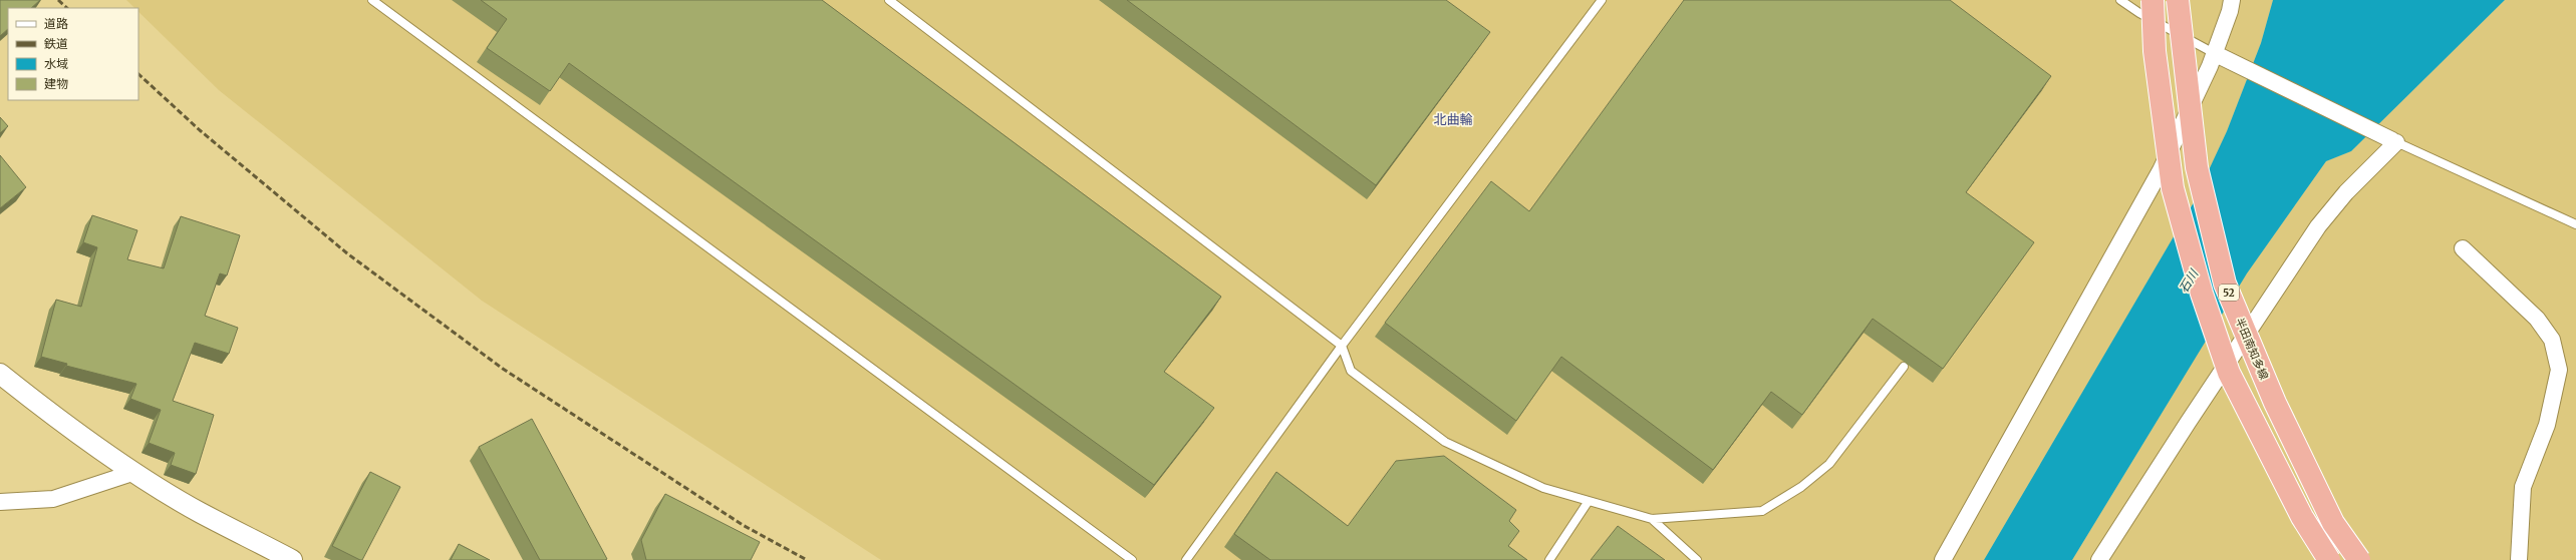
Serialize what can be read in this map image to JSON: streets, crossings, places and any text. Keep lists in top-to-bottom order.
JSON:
{
  "streets": {
    "main road": ["52", "半田南知多線"]
  },
  "districts": ["北曲輪"],
  "water": ["石川"],
  "legend": [
    "道路",
    "鉄道",
    "水域",
    "建物"
  ]
}
